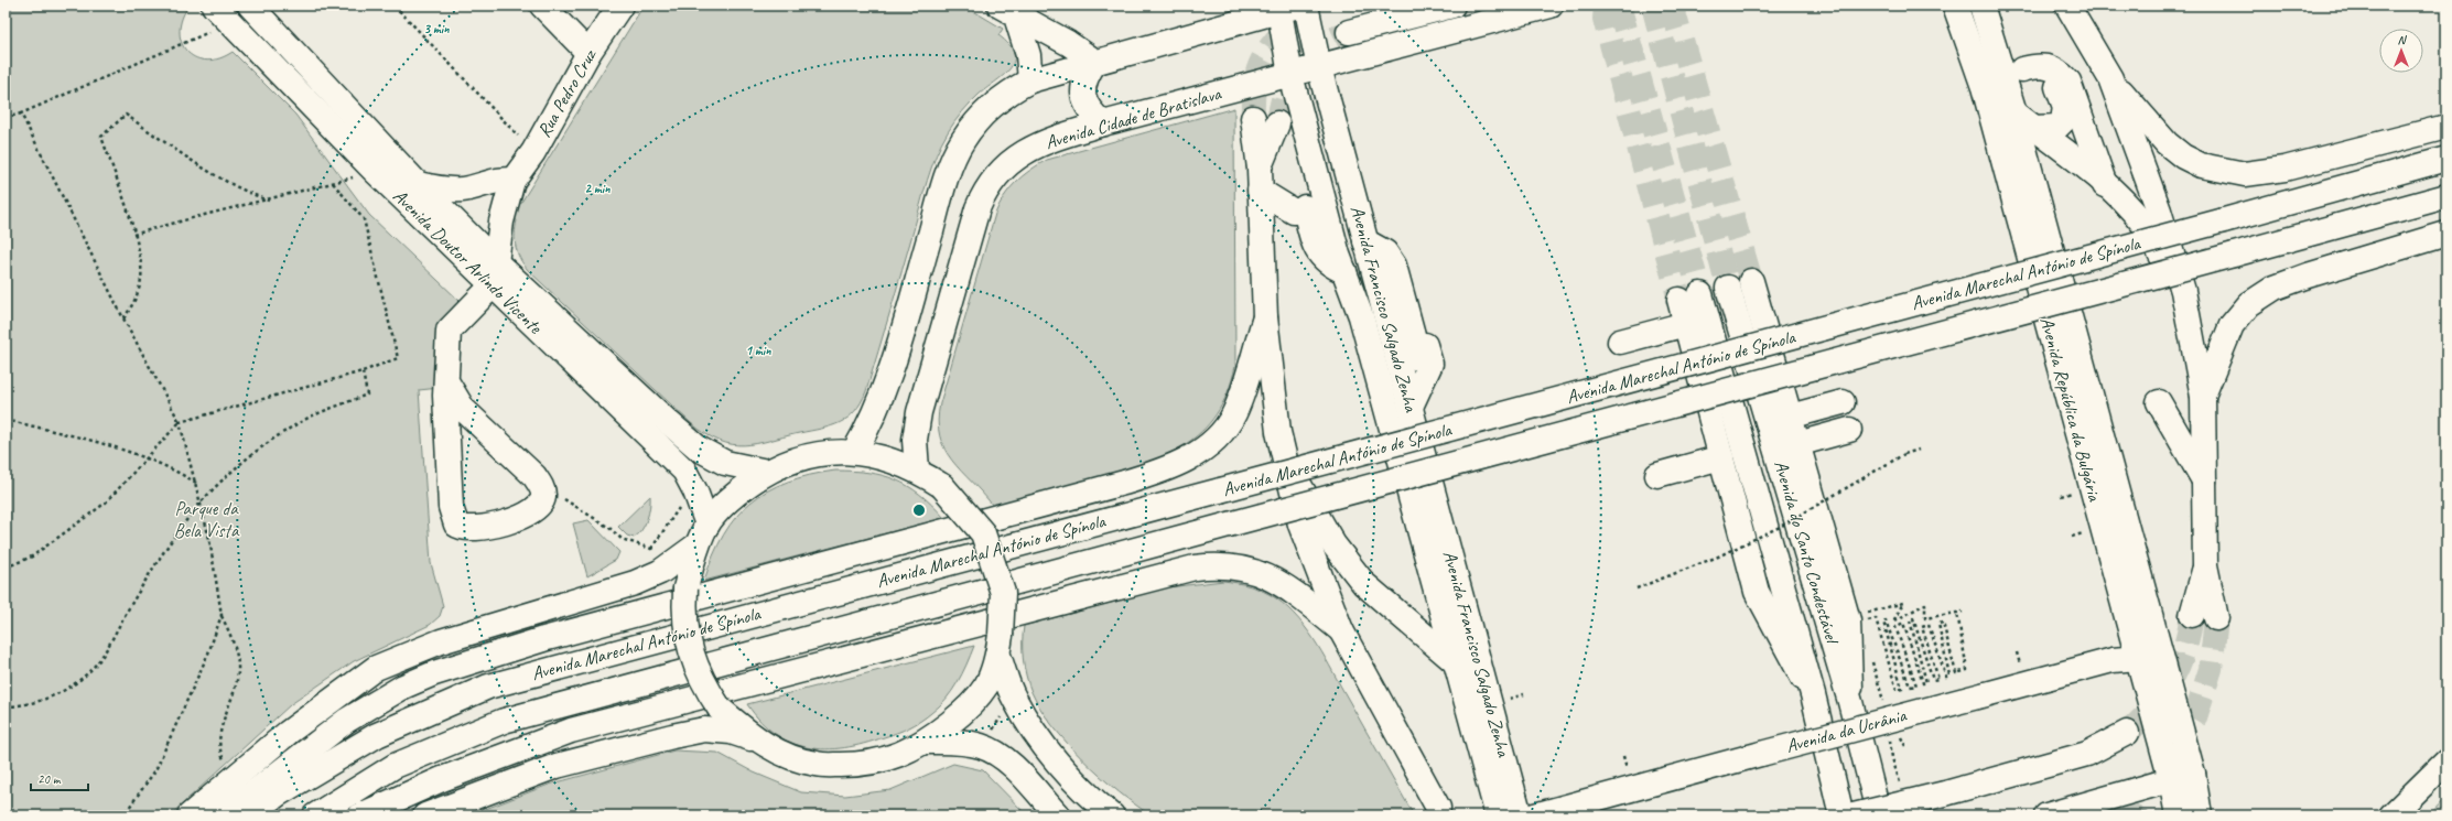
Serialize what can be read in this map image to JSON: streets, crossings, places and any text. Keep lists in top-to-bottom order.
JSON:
{
  "streets": {
    "main road": [
      "Rua Pedro Cruz",
      "Avenida Cidade de Bratislava",
      "Avenida Doutor Arlindo Vicente",
      "Avenida Marechal António de Spínola",
      "Avenida Francisco Salgado Zenha",
      "Avenida República da Bulgária",
      "Avenida do Santo Condestável",
      "Avenida da Ucrânia"
    ]
  },
  "crossings": [
    ["Rua Pedro Cruz", "Avenida Doutor Arlindo Vicente"],
    ["Avenida Cidade de Bratislava", "Avenida Francisco Salgado Zenha"],
    ["Avenida República da Bulgária", "Avenida da Ucrânia"]
  ],
  "parks": ["Parque da Bela Vista"],
  "scale_bar": "20 m",
  "north": "top",
  "rings": ["3 min", "2 min", "1 min"]
}
